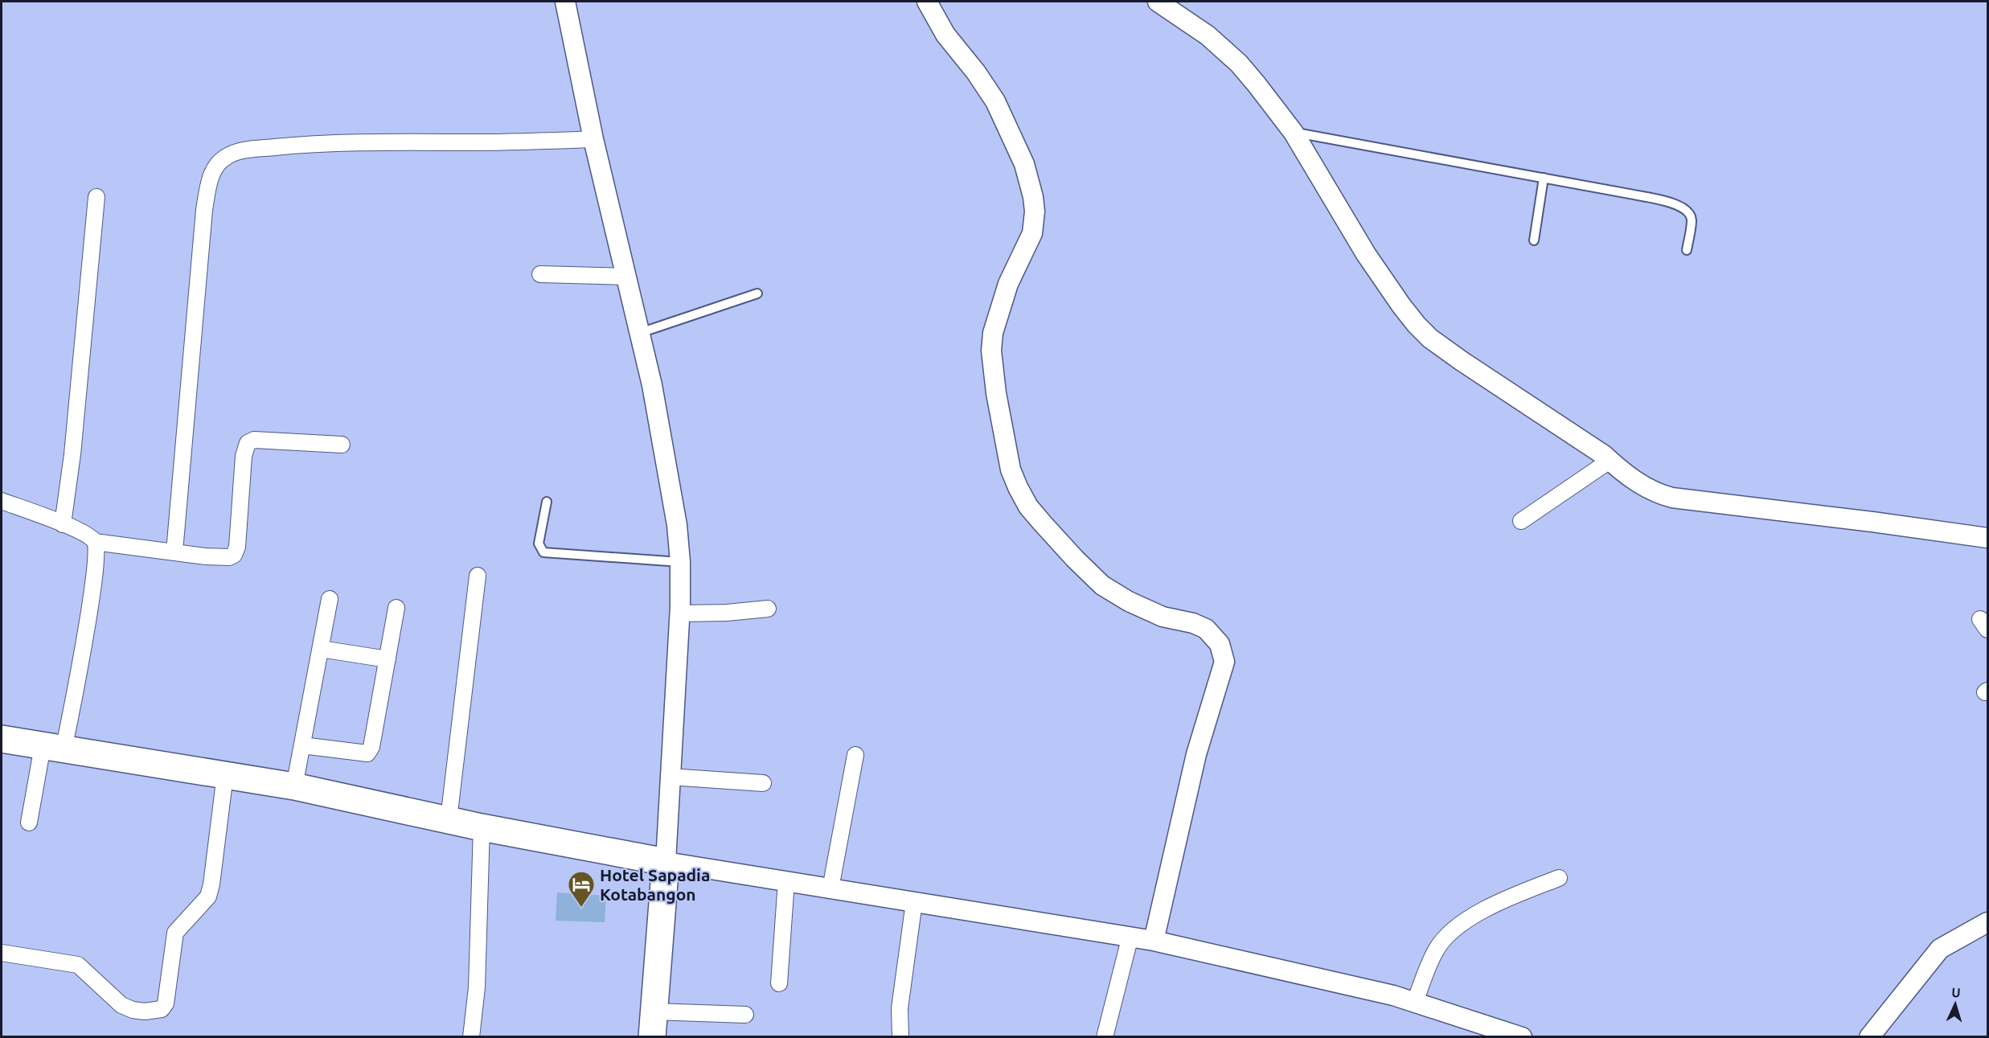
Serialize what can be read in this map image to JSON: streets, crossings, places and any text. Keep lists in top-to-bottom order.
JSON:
{
  "places": {
    "hotel": ["Hotel Sapadia Kotabangon"]
  },
  "north": "top"
}
